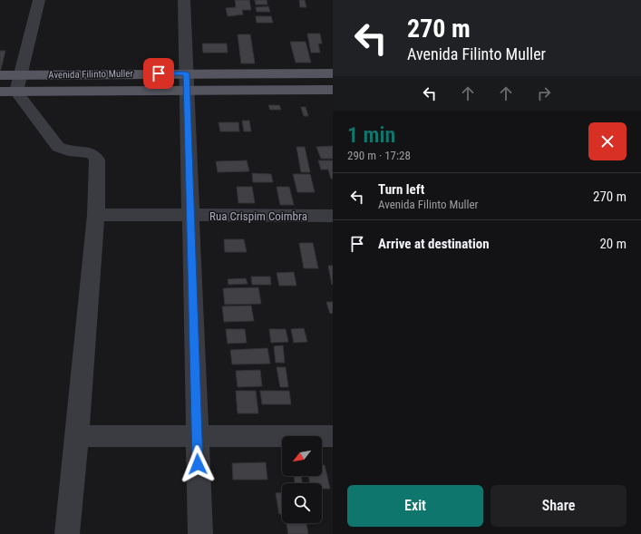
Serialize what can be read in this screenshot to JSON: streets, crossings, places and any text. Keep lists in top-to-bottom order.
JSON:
{
  "streets": {
    "main road": ["Avenida Filinto Muller"],
    "street": ["Rua Crispim Coimbra"]
  },
  "north": "bottom left",
  "page": {
    "turn": ["270 m", "Avenida Filinto Muller"],
    "heading": ["1 min", "290 m · 17:28"],
    "list": [
      {
        "name": "Turn left",
        "note": "Avenida Filinto Muller",
        "value": "270 m"
      },
      {
        "name": "Arrive at destination",
        "value": "20 m"
      }
    ],
    "buttons": ["Exit", "Share"]
  }
}
